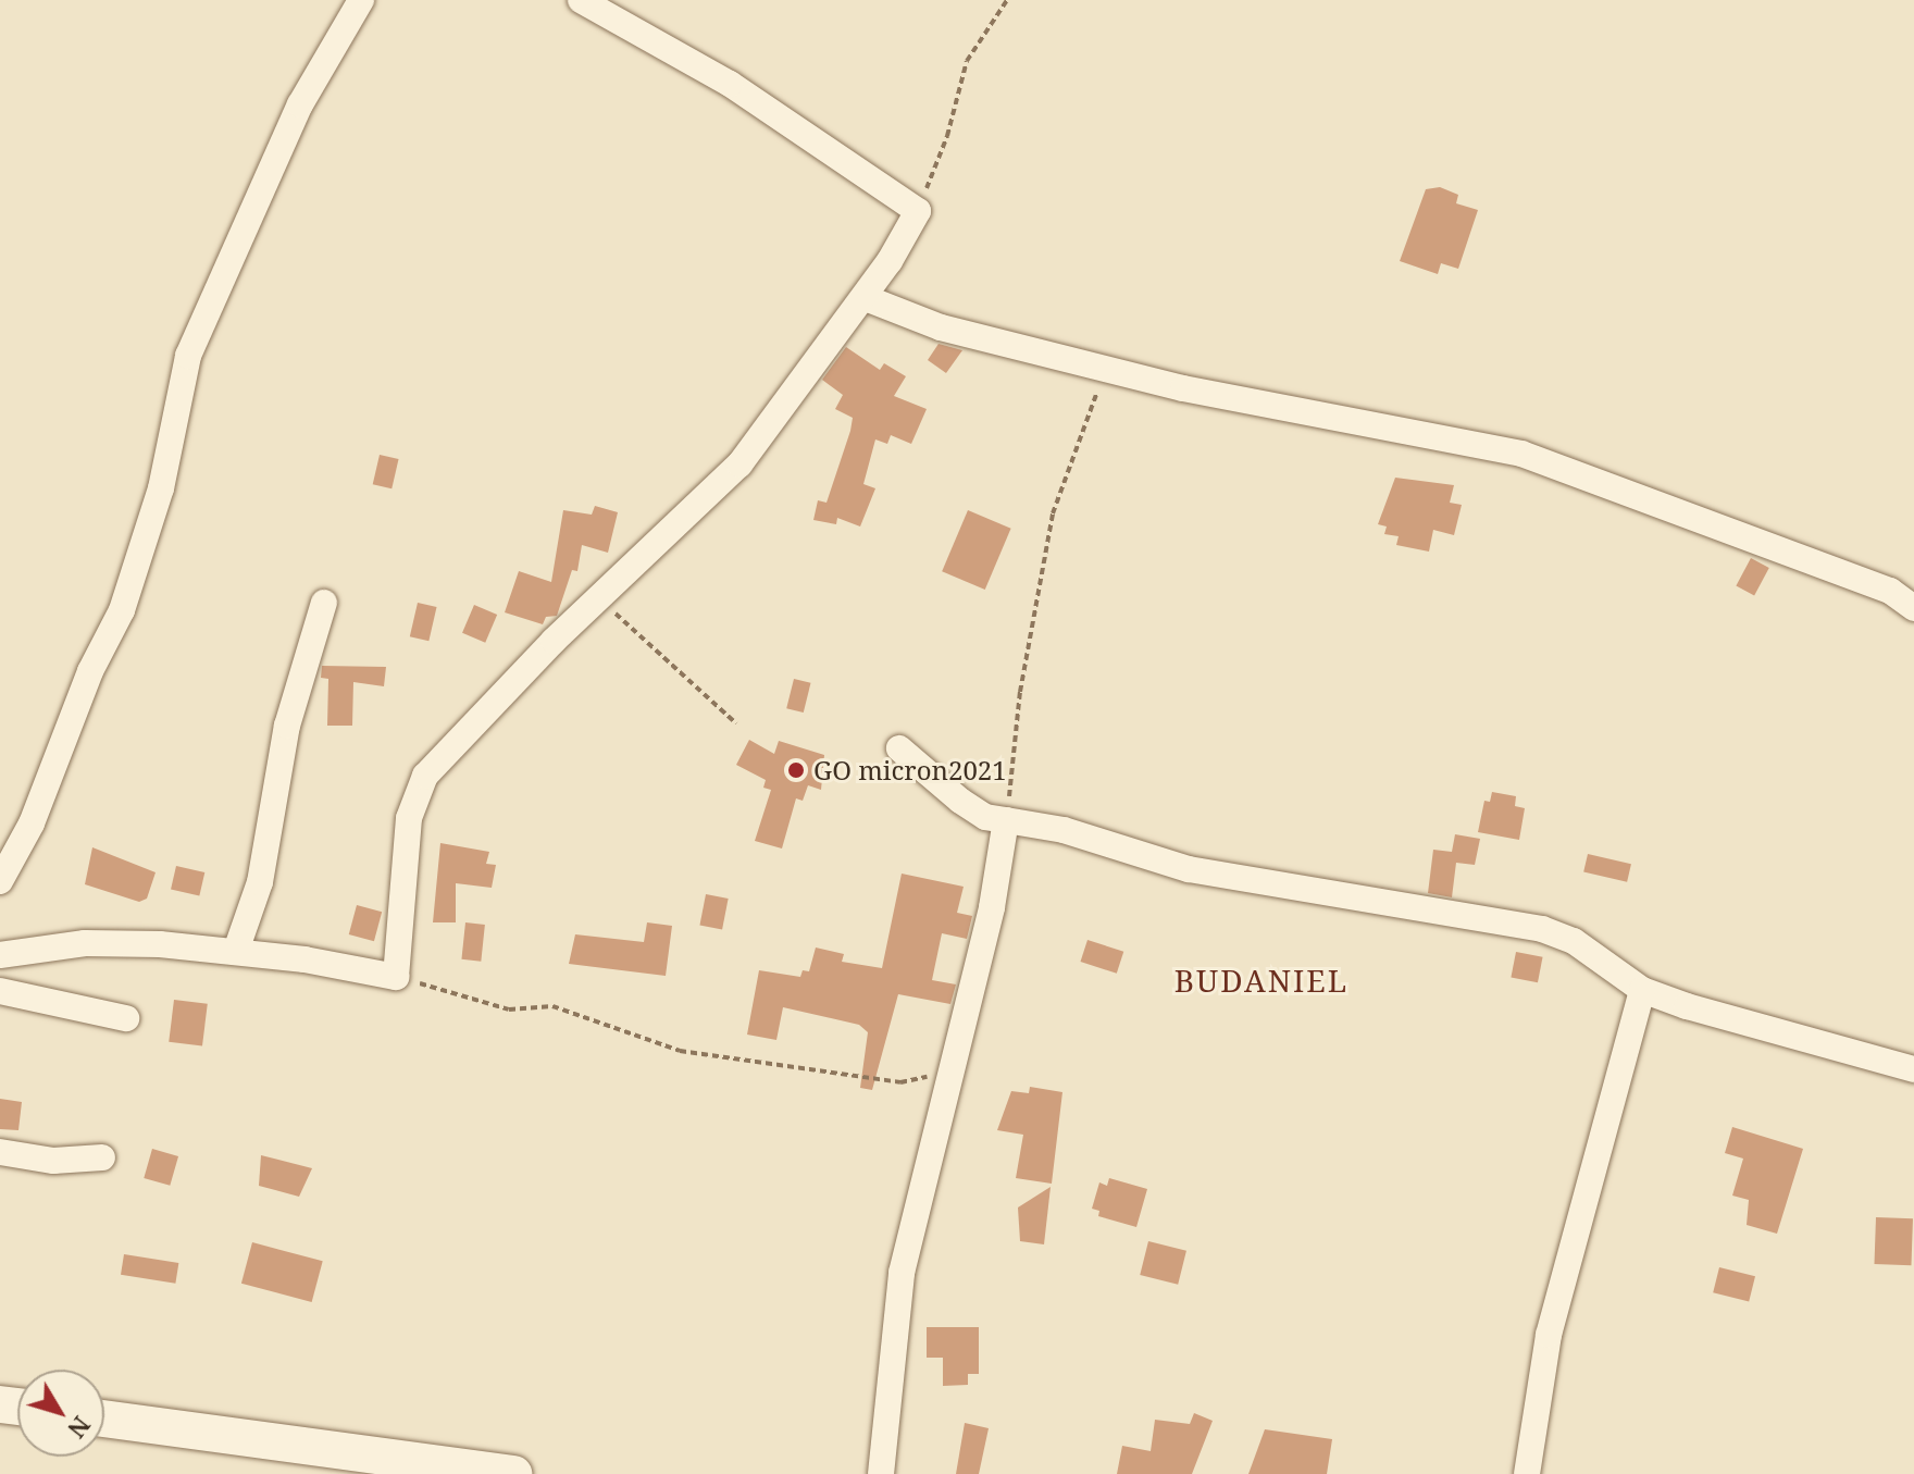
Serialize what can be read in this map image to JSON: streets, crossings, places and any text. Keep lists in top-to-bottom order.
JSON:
{
  "districts": ["BUDANIEL"],
  "places": ["GO micron2021"],
  "north": "bottom right"
}
